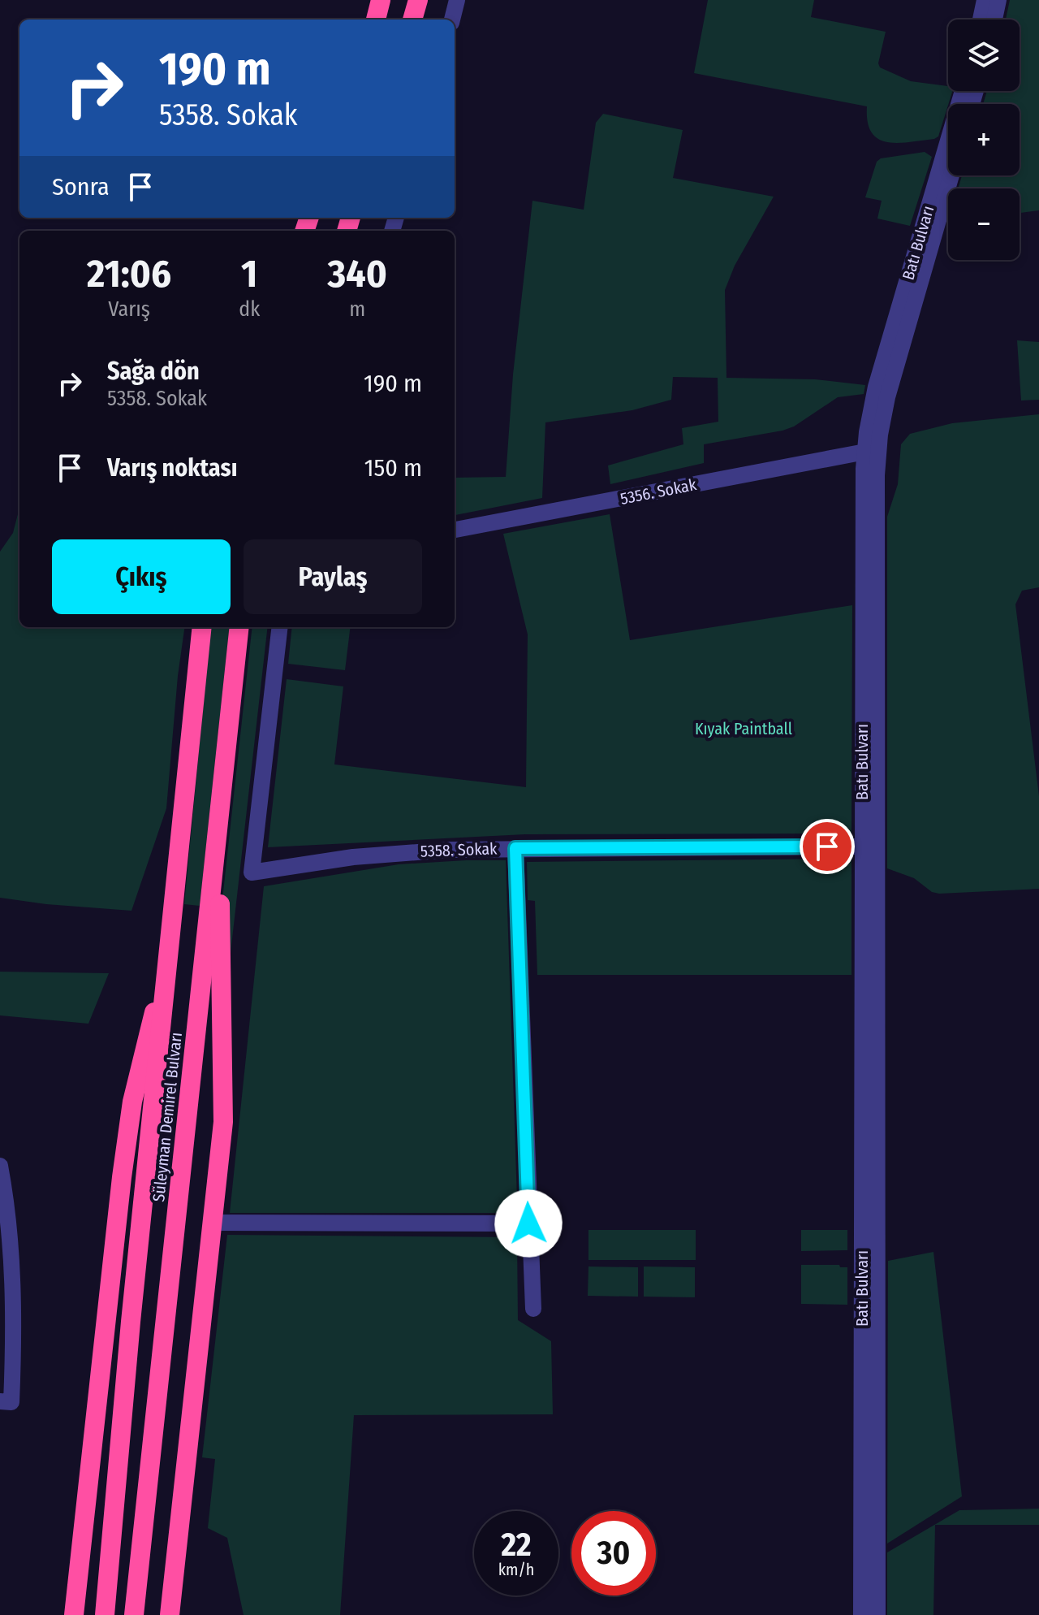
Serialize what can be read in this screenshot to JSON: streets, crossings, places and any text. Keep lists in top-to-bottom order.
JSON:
{
  "streets": {
    "highway": ["Süleyman Demirel Bulvarı"],
    "street": ["Batı Bulvarı", "5356. Sokak", "5358. Sokak"]
  },
  "crossings": [
    ["Batı Bulvarı", "5356. Sokak"],
    ["Batı Bulvarı", "5358. Sokak"]
  ],
  "parks": ["Kıyak Paintball"],
  "page": {
    "map_buttons": ["+", "−"],
    "turn": ["190 m", "5358. Sokak"],
    "then": "Sonra",
    "eta": [
      "21:06",
      "Varış",
      "1",
      "dk",
      "340",
      "m"
    ],
    "list": [
      {
        "name": "Sağa dön",
        "note": "5358. Sokak",
        "value": "190 m"
      },
      {
        "name": "Varış noktası",
        "value": "150 m"
      }
    ],
    "buttons": ["Çıkış", "Paylaş"],
    "speed": "22 km/h",
    "limit": "30"
  }
}
